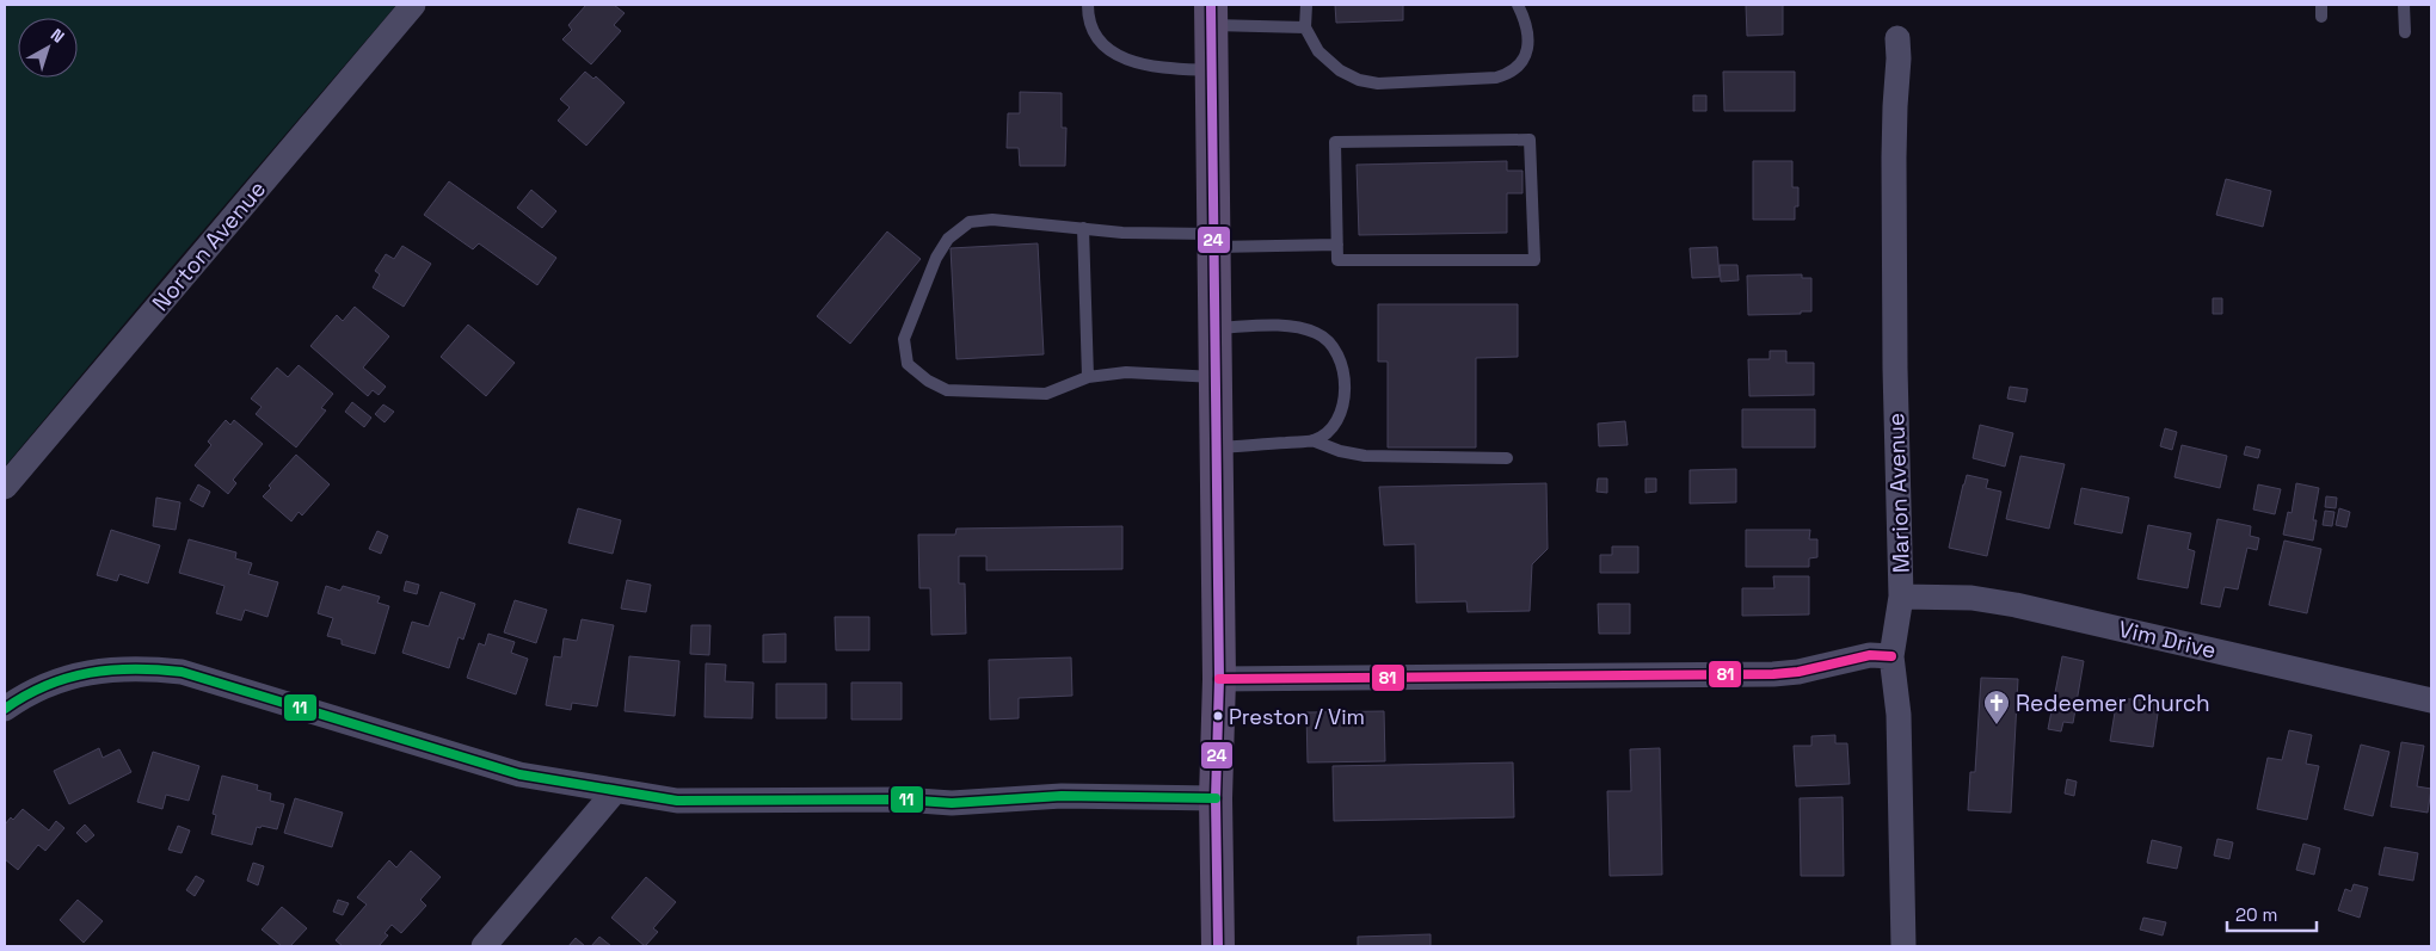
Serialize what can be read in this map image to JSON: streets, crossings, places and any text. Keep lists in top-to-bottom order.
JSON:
{
  "streets": {
    "street": ["Norton Avenue", "Marion Avenue", "Vim Drive"]
  },
  "crossings": [
    ["Marion Avenue", "Vim Drive"]
  ],
  "places": {
    "other": ["Preston / Vim"],
    "church": ["Redeemer Church"]
  },
  "lines": ["transit line 24", "transit line 81", "transit line 11"],
  "scale_bar": "20 m",
  "north": "top right"
}
